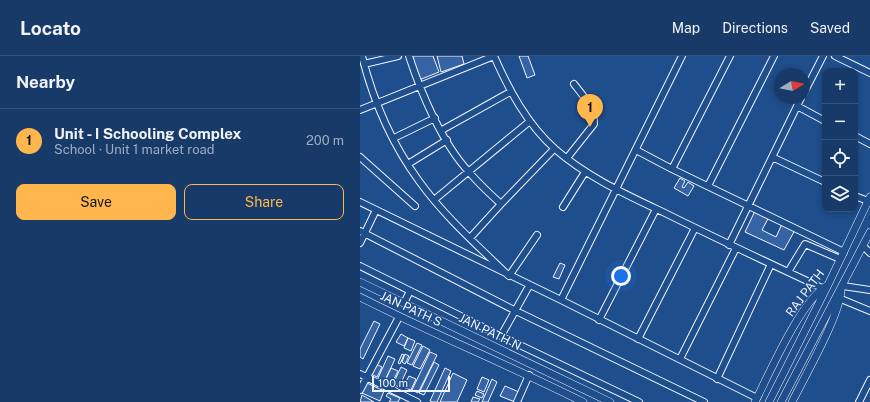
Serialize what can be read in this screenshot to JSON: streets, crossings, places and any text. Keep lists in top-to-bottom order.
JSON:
{
  "streets": {
    "main road": ["RAJ PATH", "JAN PATH S", "JAN PATH N"]
  },
  "scale_bar": "100 m",
  "north": "right",
  "page": {
    "header": "Locato",
    "nav": ["Map", "Directions", "Saved"],
    "heading": "Nearby",
    "map_buttons": ["+", "−"],
    "pins": "1",
    "list": [
      {
        "mark": "1",
        "name": "Unit - I Schooling Complex",
        "note": "School · Unit 1 market road",
        "value": "200 m"
      }
    ],
    "buttons": ["Save", "Share"],
    "scale": "100 m"
  }
}
